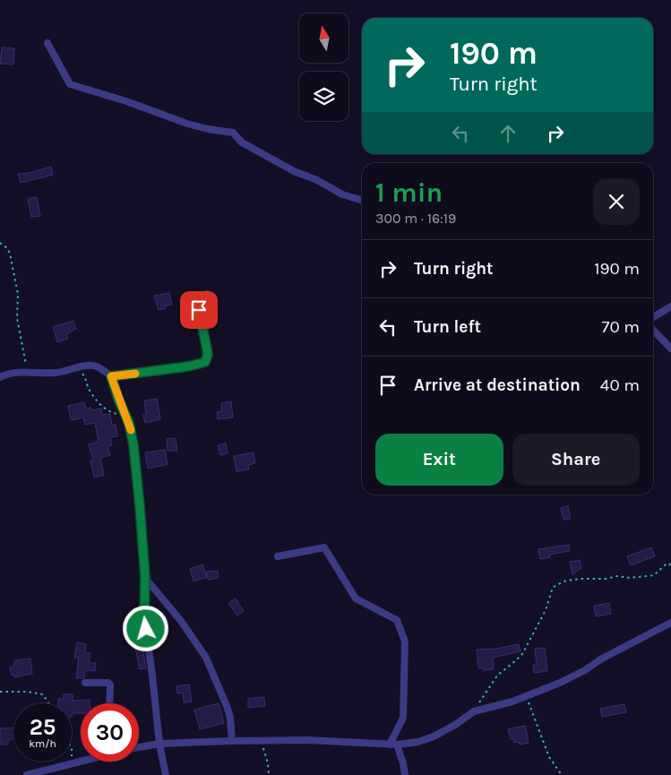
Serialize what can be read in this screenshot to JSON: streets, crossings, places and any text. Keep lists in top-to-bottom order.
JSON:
{
  "north": "top",
  "page": {
    "turn": ["190 m", "Turn right"],
    "heading": ["1 min", "300 m · 16:19"],
    "list": [
      {
        "name": "Turn right",
        "value": "190 m"
      },
      {
        "name": "Turn left",
        "value": "70 m"
      },
      {
        "name": "Arrive at destination",
        "value": "40 m"
      }
    ],
    "buttons": ["Exit", "Share"],
    "speed": "25 km/h",
    "limit": "30"
  }
}
